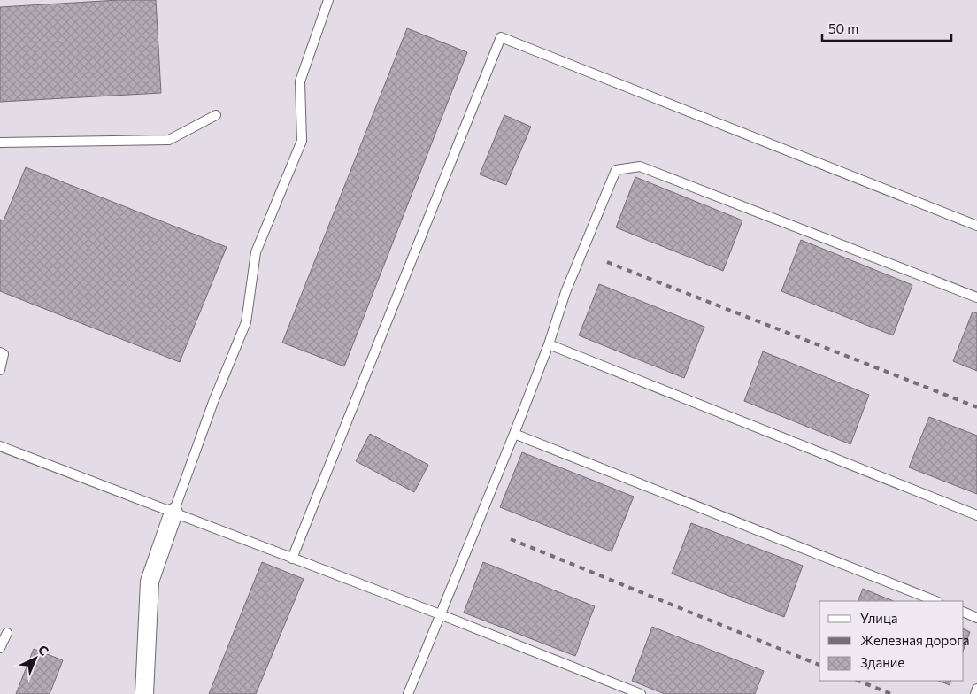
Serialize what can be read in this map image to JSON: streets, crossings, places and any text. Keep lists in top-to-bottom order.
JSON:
{
  "legend": ["Улица", "Железная дорога", "Здание"],
  "scale_bar": "50 m",
  "north": "top right"
}
